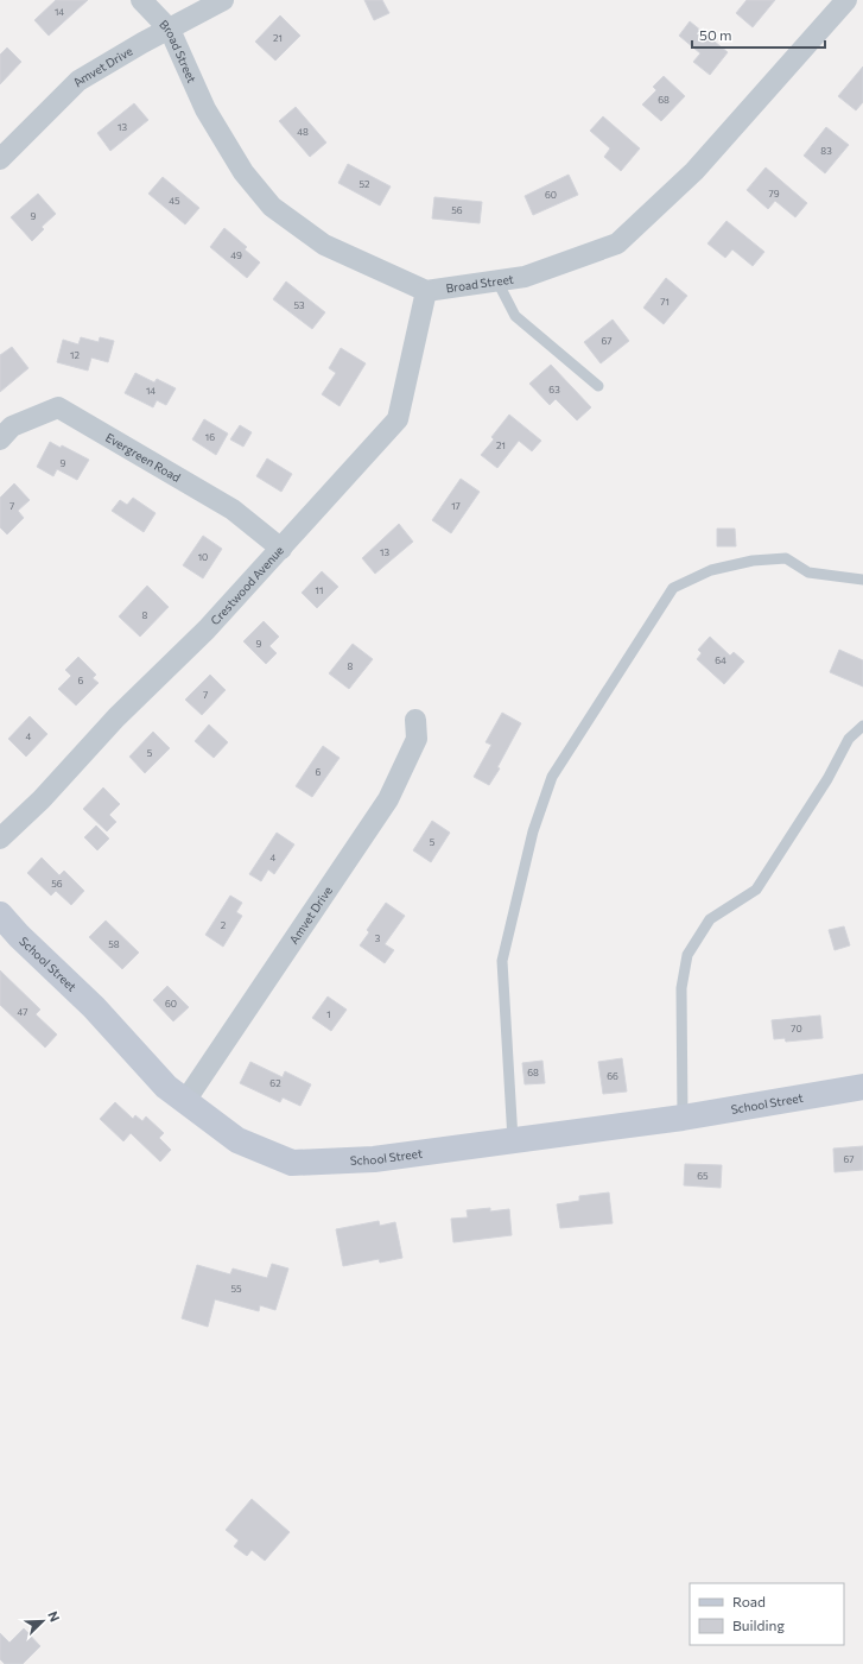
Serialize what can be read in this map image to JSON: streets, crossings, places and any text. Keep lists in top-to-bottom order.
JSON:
{
  "streets": {
    "street": [
      "Broad Street",
      "Amvet Drive",
      "Evergreen Road",
      "Crestwood Avenue",
      "School Street"
    ]
  },
  "crossings": [
    ["Broad Street", "Amvet Drive"],
    ["Broad Street", "Crestwood Avenue"],
    ["Amvet Drive", "School Street"],
    ["Evergreen Road", "Crestwood Avenue"]
  ],
  "house_numbers": [
    "14",
    "21",
    "68",
    "13",
    "48",
    "83",
    "52",
    "79",
    "60",
    "45",
    "56",
    "9",
    "49",
    "71",
    "53",
    "67",
    "12",
    "63",
    "14",
    "16",
    "21",
    "9",
    "7",
    "17",
    "13",
    "10",
    "11",
    "8",
    "9",
    "64",
    "8",
    "6",
    "7",
    "4",
    "5",
    "6",
    "5",
    "4",
    "56",
    "2",
    "3",
    "58",
    "60",
    "47",
    "1",
    "70",
    "68",
    "66",
    "62",
    "67",
    "65",
    "55"
  ],
  "legend": ["Road", "Building"],
  "scale_bar": "50 m",
  "north": "top right"
}
